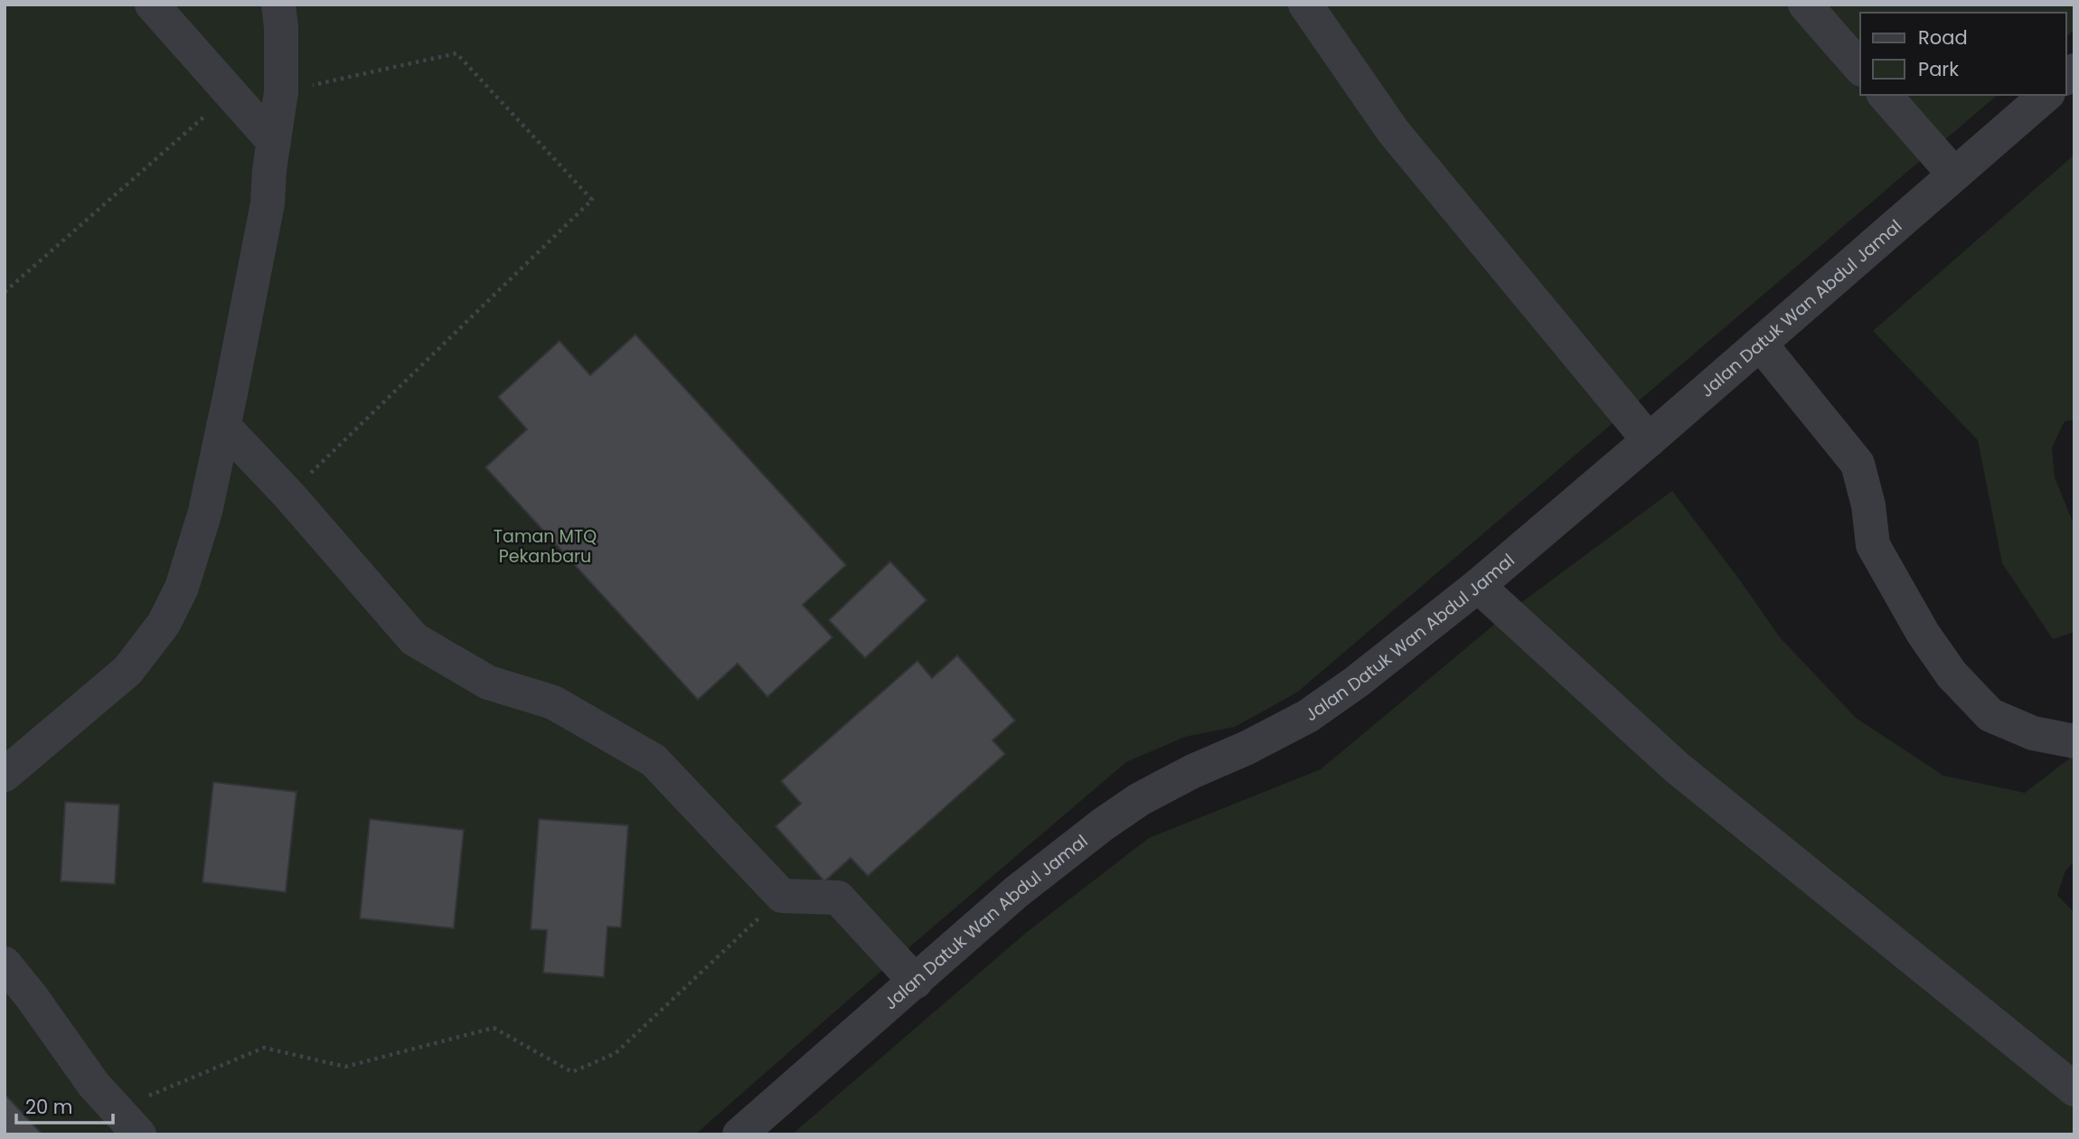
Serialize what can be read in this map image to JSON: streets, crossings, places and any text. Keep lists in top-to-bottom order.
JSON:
{
  "streets": {
    "street": ["Jalan Datuk Wan Abdul Jamal"]
  },
  "parks": ["Taman MTQ Pekanbaru"],
  "legend": ["Road", "Park"],
  "scale_bar": "20 m"
}
